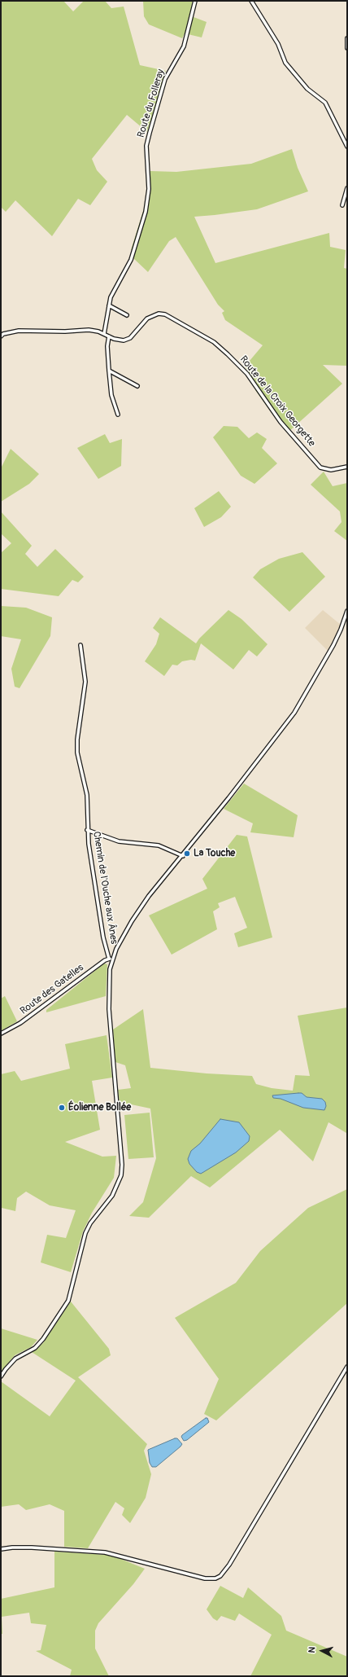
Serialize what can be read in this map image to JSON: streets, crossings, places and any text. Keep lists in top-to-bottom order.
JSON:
{
  "streets": {
    "street": [
      "Route du Folleray",
      "Route de la Croix Georgette",
      "Chemin de l'Ouche aux Ânes",
      "Route des Gatelles"
    ]
  },
  "crossings": [
    ["Route du Folleray", "Route de la Croix Georgette"],
    ["Chemin de l'Ouche aux Ânes", "Route des Gatelles"]
  ],
  "places": ["La Touche", "Éolienne Bollée"],
  "north": "left"
}
